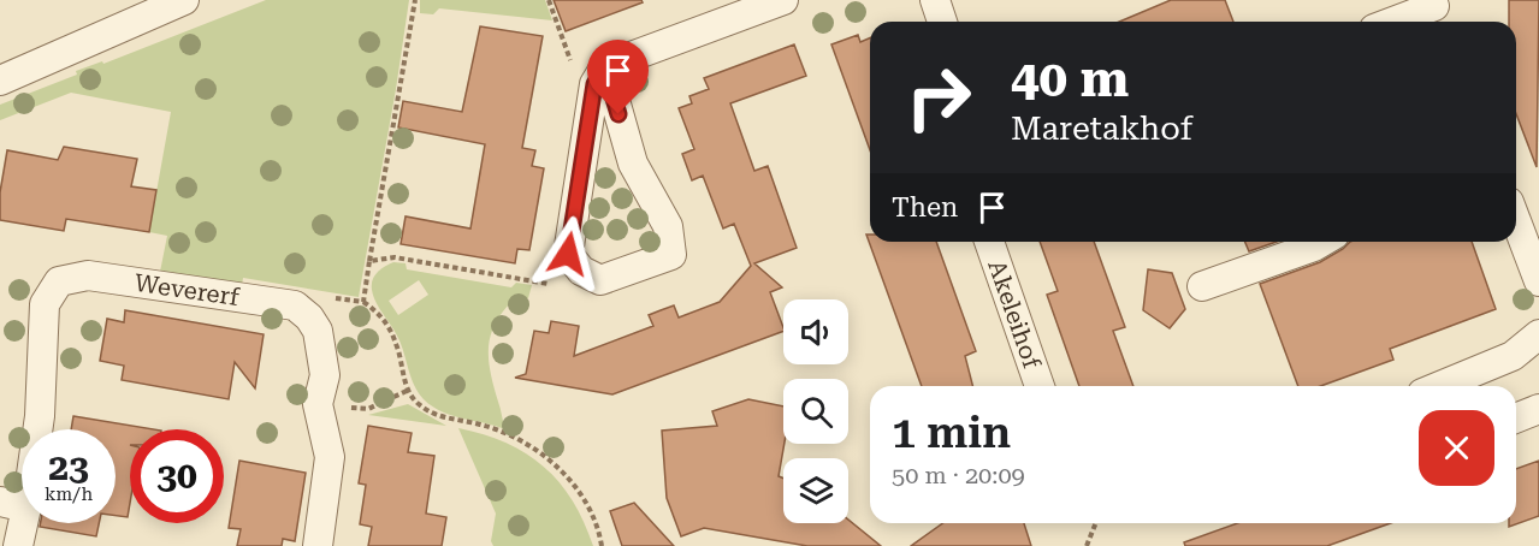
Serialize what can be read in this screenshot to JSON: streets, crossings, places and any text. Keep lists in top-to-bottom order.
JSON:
{
  "streets": {
    "street": ["Wevererf", "Akeleihof"]
  },
  "page": {
    "turn": ["40 m", "Maretakhof"],
    "then": "Then",
    "heading": ["1 min", "50 m · 20:09"],
    "speed": "23 km/h",
    "limit": "30"
  }
}
